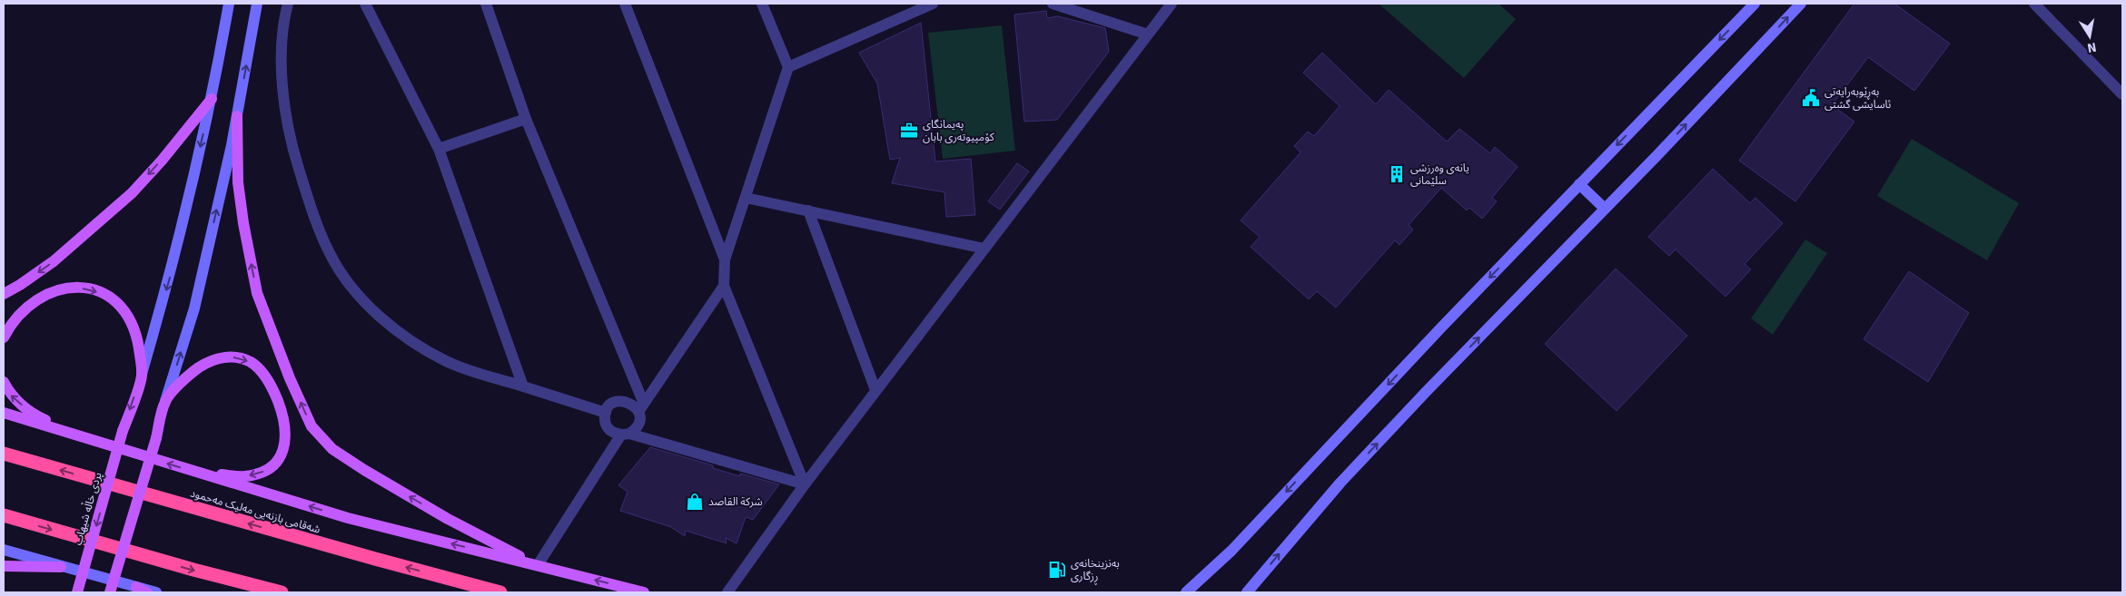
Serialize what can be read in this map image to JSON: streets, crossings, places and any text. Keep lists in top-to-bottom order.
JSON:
{
  "streets": {
    "highway": ["شەقامی بازنەیی مەلیک مەحمود"],
    "main road": ["پردی خاڵە شیهاب"]
  },
  "places": {
    "public building": ["بەڕێوبەرایەتی ئاسایشی گشتی"],
    "office": ["پەیمانگای کۆمپیوتەری بابان"],
    "building": ["یانەی وەرزشی سلێمانی"],
    "shop": ["شركة القاصد"],
    "fuel station": ["بەنزینخانەی ڕزگاری"]
  },
  "north": "bottom"
}
